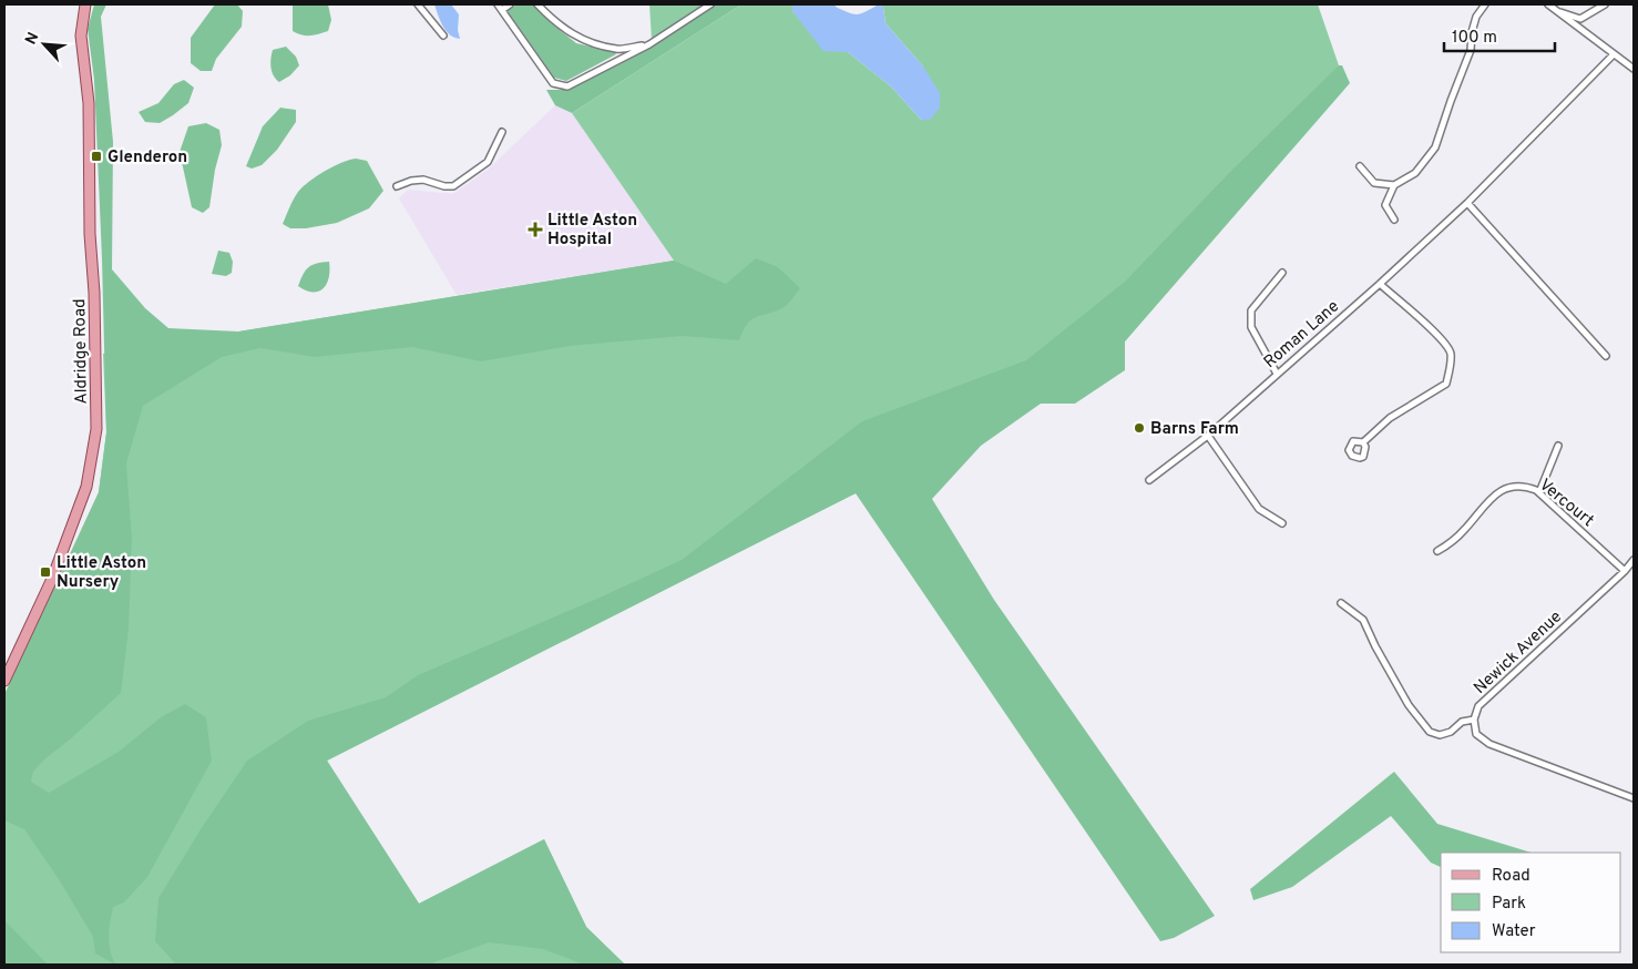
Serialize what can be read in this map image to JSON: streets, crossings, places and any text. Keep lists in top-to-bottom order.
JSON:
{
  "streets": {
    "main road": ["Aldridge Road"],
    "street": ["Roman Lane", "Vercourt", "Newick Avenue"]
  },
  "crossings": [
    ["Vercourt", "Newick Avenue"]
  ],
  "places": {
    "transit": ["Glenderon", "Little Aston Nursery"],
    "health": ["Little Aston Hospital"],
    "other": ["Barns Farm"]
  },
  "legend": ["Road", "Park", "Water"],
  "scale_bar": "100 m",
  "north": "top left"
}
